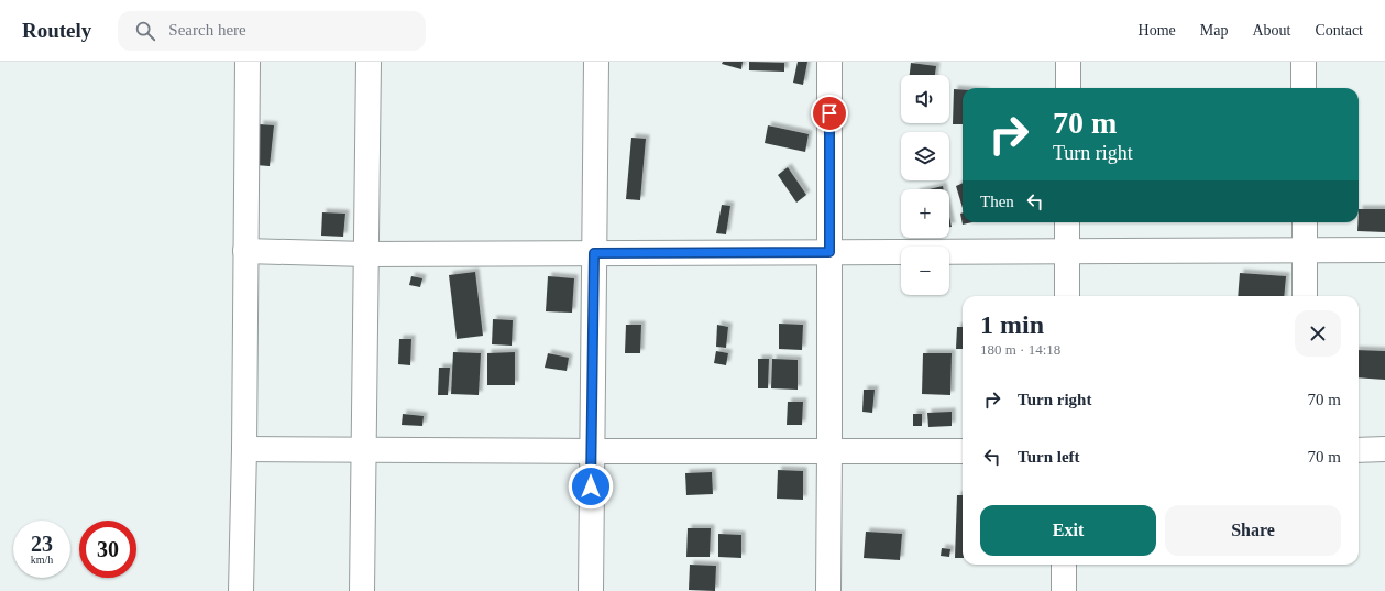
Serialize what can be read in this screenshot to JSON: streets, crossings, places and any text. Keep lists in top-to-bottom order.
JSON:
{
  "page": {
    "header": "Routely",
    "search": "Search here",
    "nav": [
      "Home",
      "Map",
      "About",
      "Contact"
    ],
    "map_buttons": ["+", "−"],
    "turn": ["70 m", "Turn right"],
    "then": "Then",
    "heading": ["1 min", "180 m · 14:18"],
    "list": [
      {
        "name": "Turn right",
        "value": "70 m"
      },
      {
        "name": "Turn left",
        "value": "70 m"
      }
    ],
    "buttons": ["Exit", "Share"],
    "speed": "23 km/h",
    "limit": "30"
  }
}
